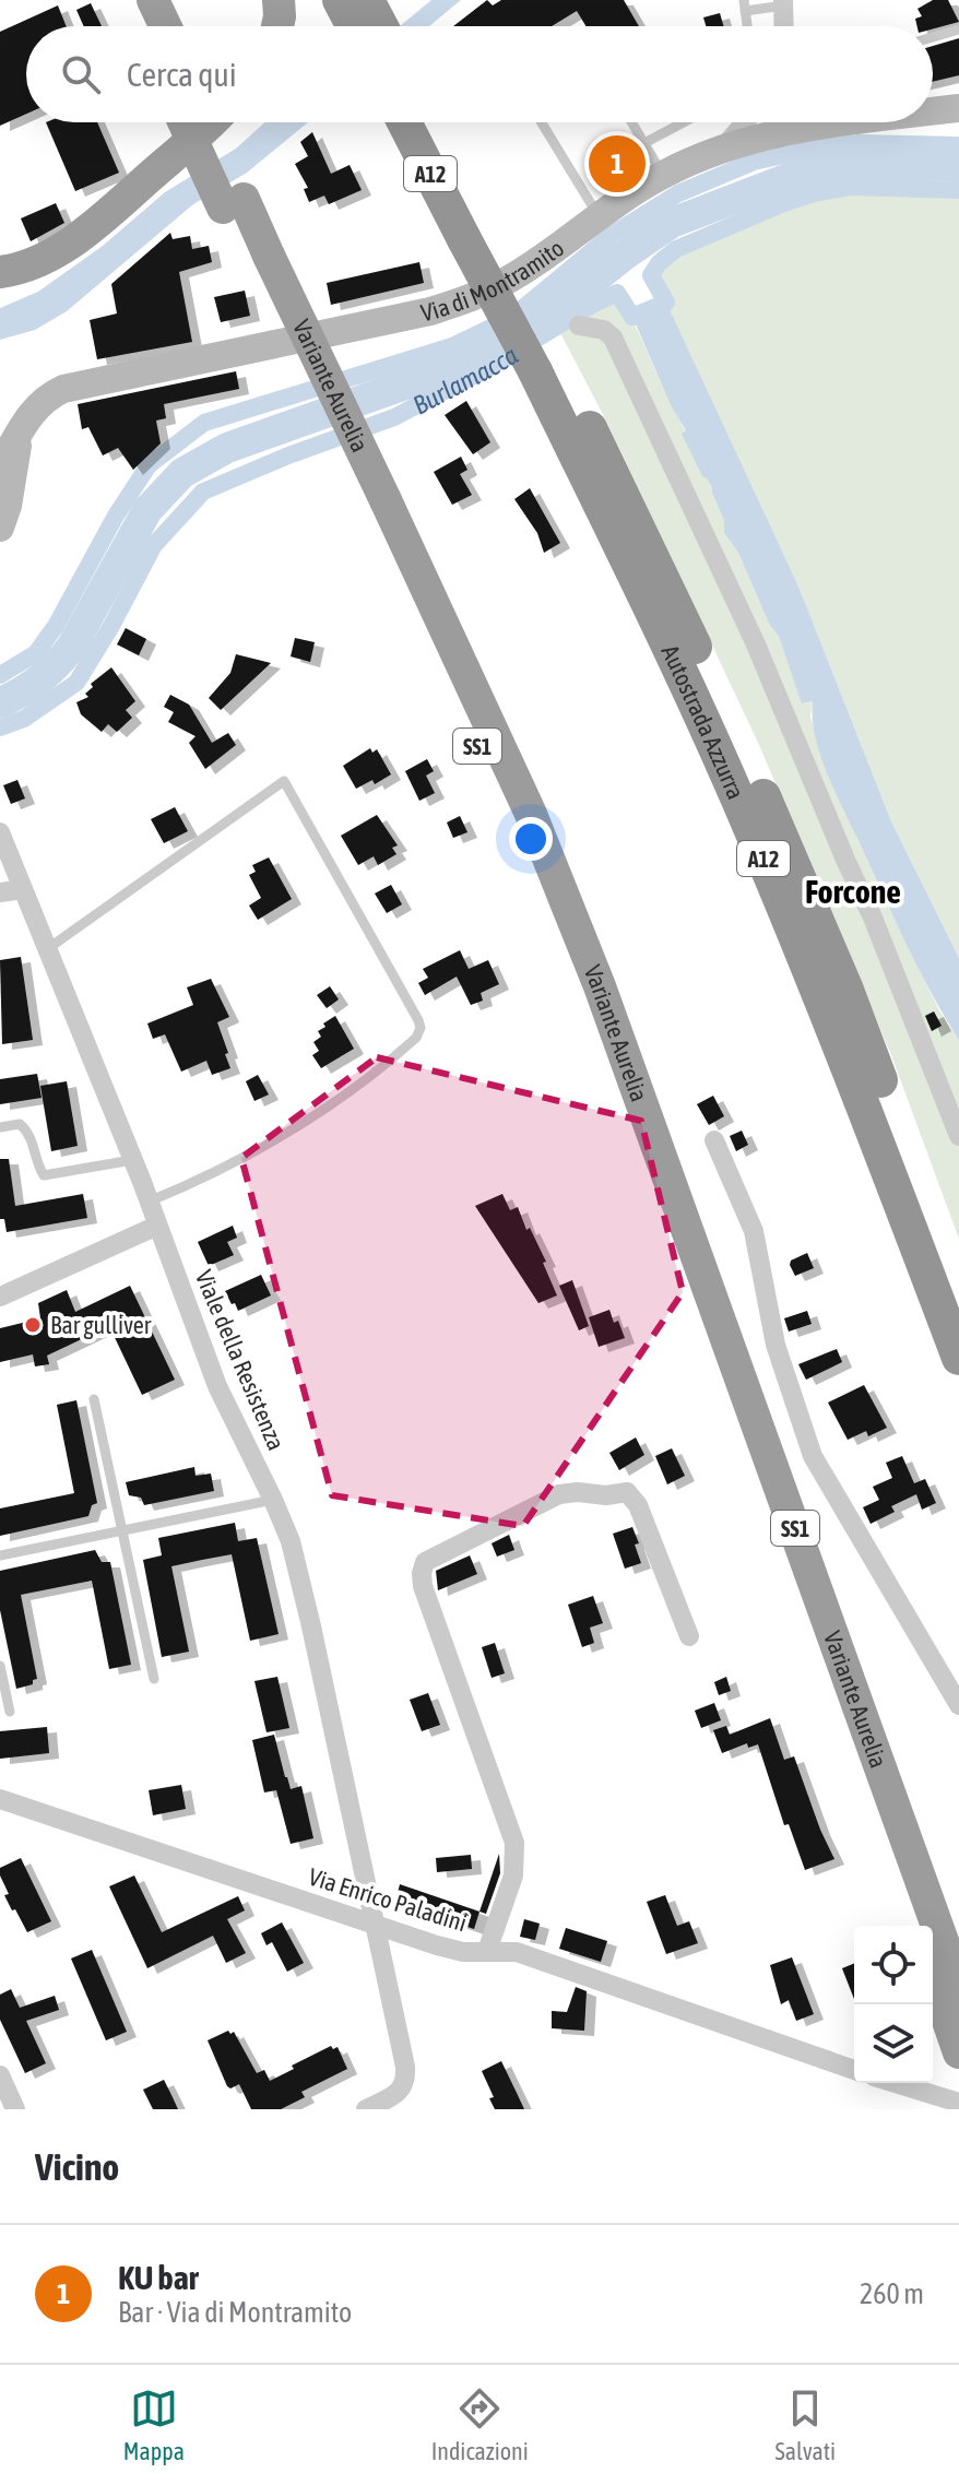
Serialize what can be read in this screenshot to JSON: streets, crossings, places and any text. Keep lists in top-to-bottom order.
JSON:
{
  "streets": {
    "highway": [
      "A12",
      "Variante Aurelia",
      "Autostrada Azzurra",
      "SS1"
    ],
    "main road": ["Via di Montramito"],
    "street": ["Viale della Resistenza", "Via Enrico Paladini"]
  },
  "crossings": [
    ["Viale della Resistenza", "Via Enrico Paladini"]
  ],
  "districts": ["Forcone"],
  "water": ["Burlamacca"],
  "places": ["Bar gulliver"],
  "page": {
    "search": "Cerca qui",
    "pins": "1",
    "heading": "Vicino",
    "list": [
      {
        "mark": "1",
        "name": "KU bar",
        "note": "Bar · Via di Montramito",
        "value": "260 m"
      }
    ],
    "nav": ["Mappa", "Indicazioni", "Salvati"]
  }
}
